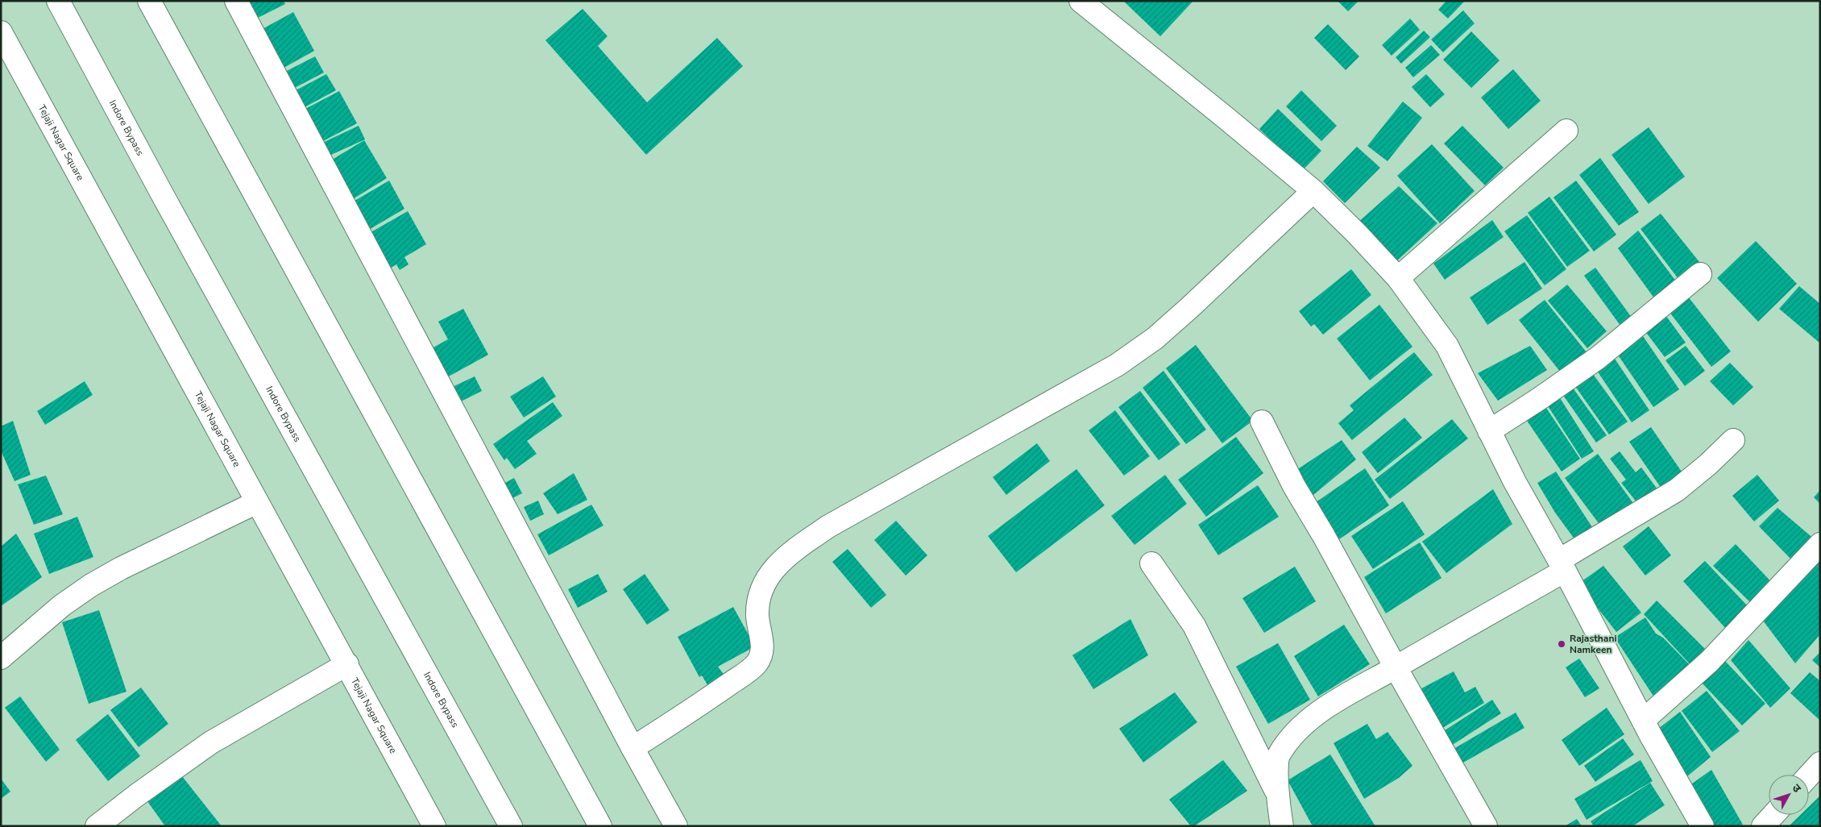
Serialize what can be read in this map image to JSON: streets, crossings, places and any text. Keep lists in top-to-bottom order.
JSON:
{
  "streets": {
    "main road": ["Indore Bypass", "Tejaji Nagar Square"]
  },
  "places": ["Rajasthani Namkeen"],
  "north": "top right"
}
